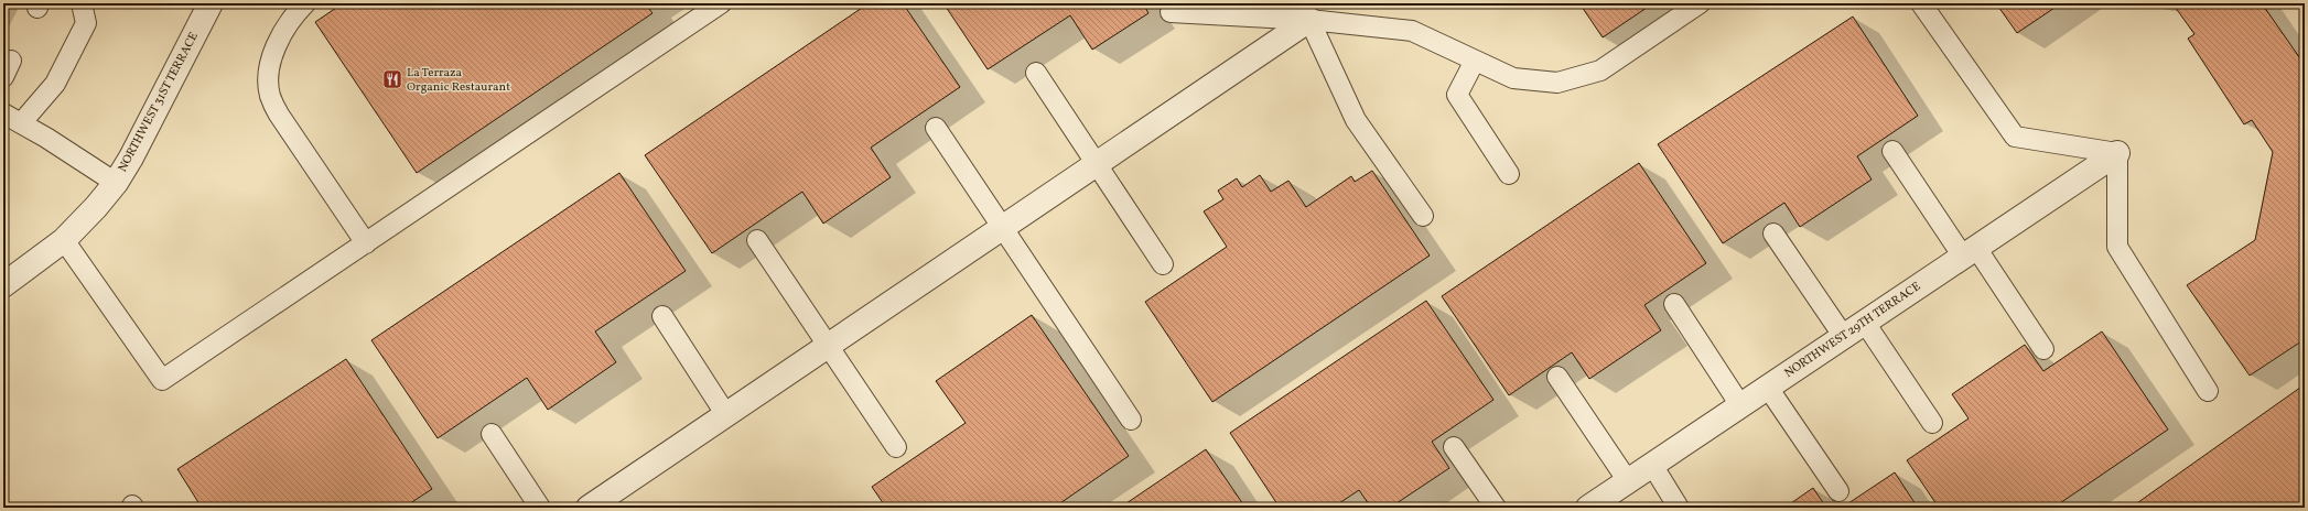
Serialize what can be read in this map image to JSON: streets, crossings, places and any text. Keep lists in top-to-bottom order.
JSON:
{
  "streets": {
    "street": ["NORTHWEST 31ST TERRACE", "NORTHWEST 29TH TERRACE"]
  },
  "places": {
    "restaurant": ["La Terraza Organic Restaurant"]
  }
}
